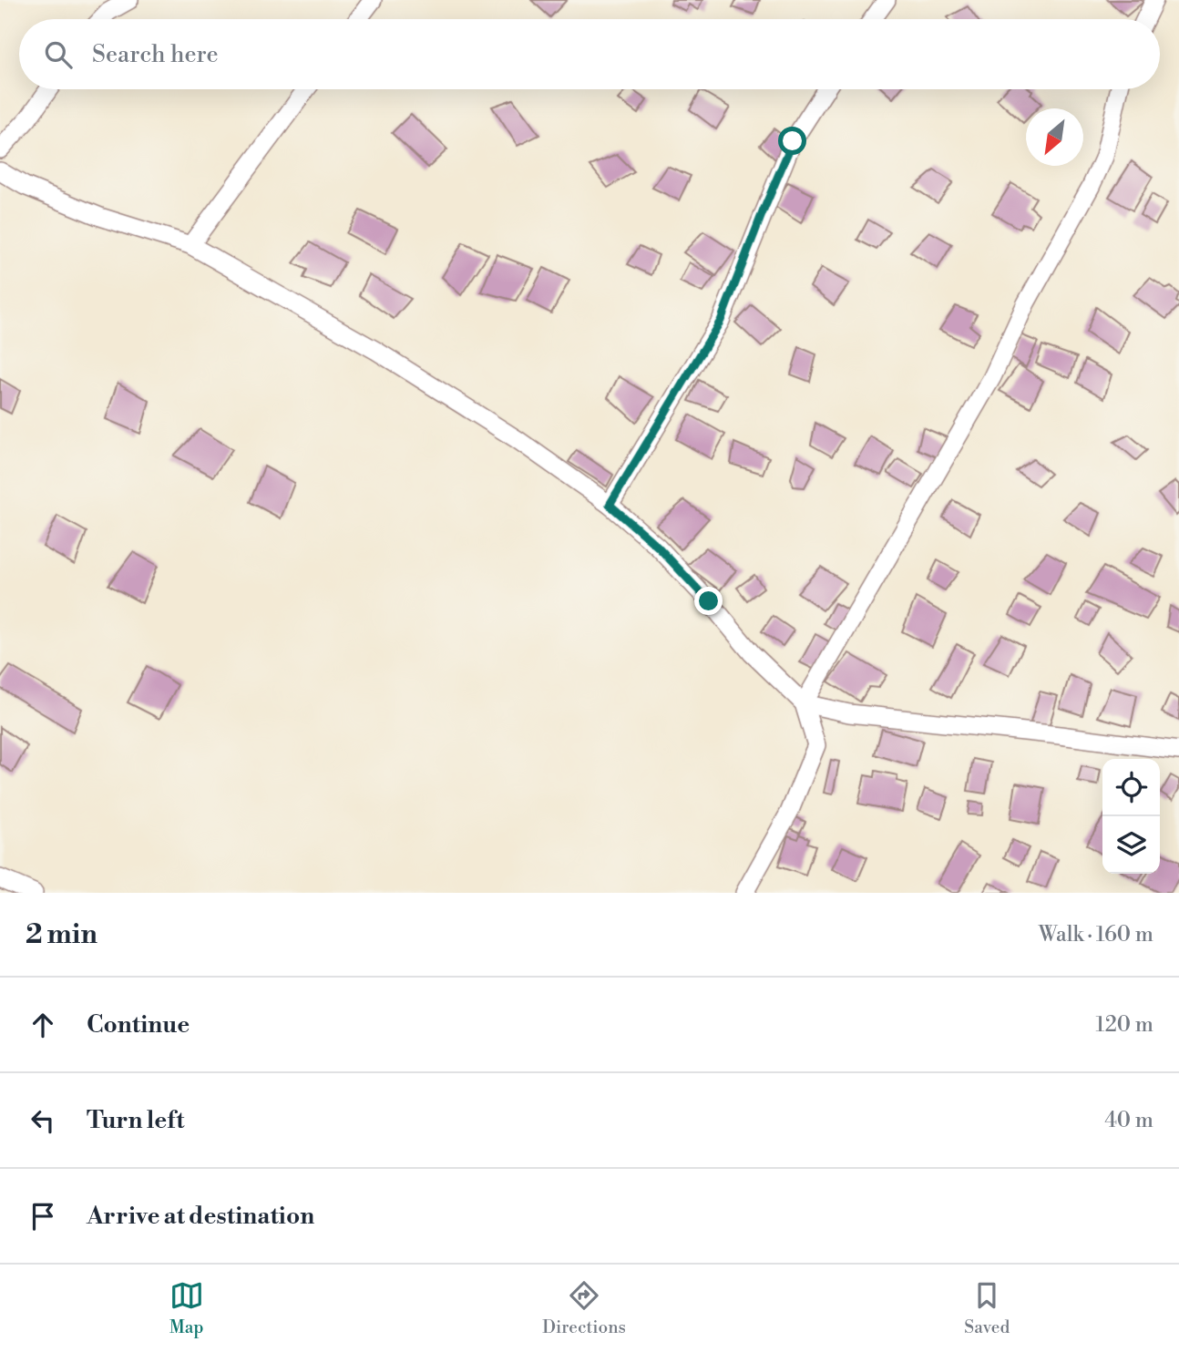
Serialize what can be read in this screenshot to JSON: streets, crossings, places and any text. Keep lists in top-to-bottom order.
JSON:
{
  "north": "bottom left",
  "page": {
    "search": "Search here",
    "heading": ["2 min", "Walk · 160 m"],
    "list": [
      ["Continue", "120 m"],
      ["Turn left", "40 m"],
      "Arrive at destination"
    ],
    "nav": ["Map", "Directions", "Saved"]
  }
}
